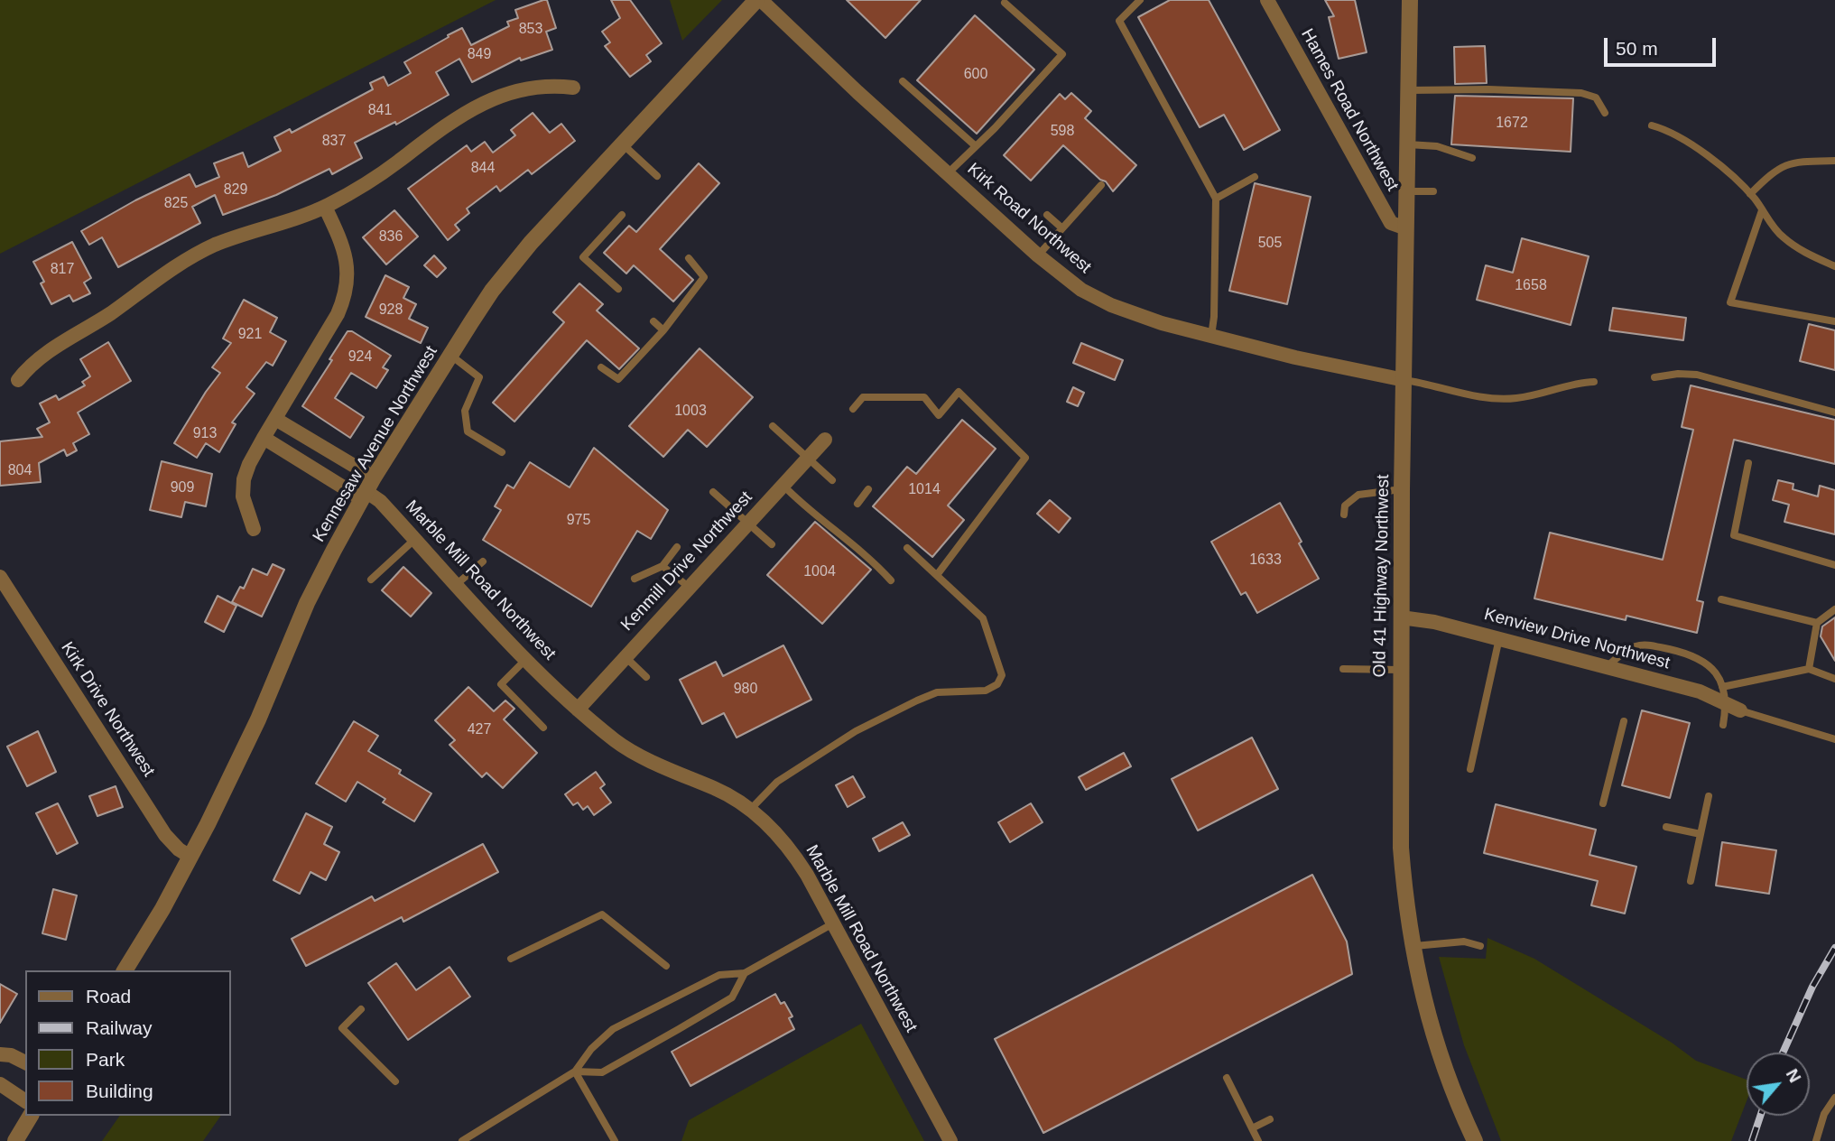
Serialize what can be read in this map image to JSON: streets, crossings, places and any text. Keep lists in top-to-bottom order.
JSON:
{
  "streets": {
    "street": [
      "Hames Road Northwest",
      "Kirk Road Northwest",
      "Kennesaw Avenue Northwest",
      "Kenmill Drive Northwest",
      "Old 41 Highway Northwest",
      "Marble Mill Road Northwest",
      "Kenview Drive Northwest",
      "Kirk Drive Northwest"
    ]
  },
  "crossings": [
    ["Hames Road Northwest", "Old 41 Highway Northwest"],
    ["Kirk Road Northwest", "Kennesaw Avenue Northwest"],
    ["Kirk Road Northwest", "Old 41 Highway Northwest"],
    ["Kennesaw Avenue Northwest", "Marble Mill Road Northwest"],
    ["Kennesaw Avenue Northwest", "Kirk Drive Northwest"],
    ["Kenmill Drive Northwest", "Marble Mill Road Northwest"],
    ["Old 41 Highway Northwest", "Kenview Drive Northwest"]
  ],
  "house_numbers": [
    "853",
    "849",
    "600",
    "841",
    "1672",
    "598",
    "837",
    "844",
    "829",
    "825",
    "836",
    "505",
    "817",
    "1658",
    "928",
    "921",
    "924",
    "1003",
    "913",
    "804",
    "909",
    "1014",
    "975",
    "1633",
    "1004",
    "980",
    "427"
  ],
  "legend": [
    "Road",
    "Railway",
    "Park",
    "Building"
  ],
  "scale_bar": "50 m",
  "north": "top right"
}
